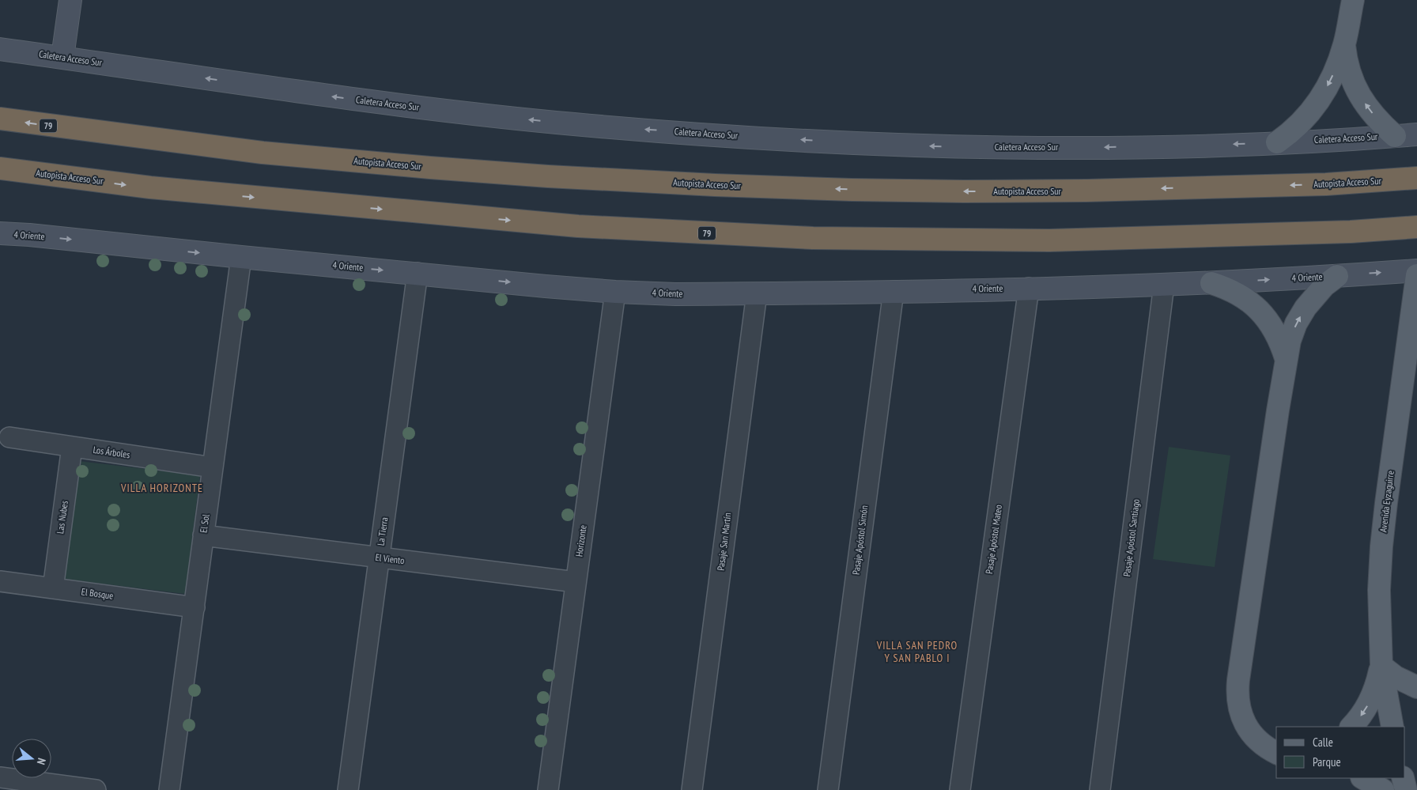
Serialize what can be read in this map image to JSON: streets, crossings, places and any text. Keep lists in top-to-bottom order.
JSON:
{
  "streets": {
    "highway": ["79", "Autopista Acceso Sur"],
    "main road": ["Caletera Acceso Sur", "4 Oriente", "Avenida Eyzaguirre"],
    "street": [
      "Los Árboles",
      "Las Nubes",
      "El Sol",
      "La Tierra",
      "Pasaje Apóstol Santiago",
      "Pasaje Apóstol Mateo",
      "Pasaje Apóstol Simón",
      "Horizonte",
      "Pasaje San Martín",
      "El Viento",
      "El Bosque"
    ]
  },
  "crossings": [
    ["4 Oriente", "El Sol"],
    ["4 Oriente", "La Tierra"],
    ["4 Oriente", "Pasaje Apóstol Santiago"],
    ["4 Oriente", "Pasaje Apóstol Mateo"],
    ["4 Oriente", "Pasaje Apóstol Simón"],
    ["4 Oriente", "Horizonte"],
    ["4 Oriente", "Pasaje San Martín"],
    ["Los Árboles", "Las Nubes"],
    ["Los Árboles", "El Sol"],
    ["Las Nubes", "El Bosque"],
    ["El Sol", "El Viento"],
    ["El Sol", "El Bosque"],
    ["La Tierra", "El Viento"],
    ["Horizonte", "El Viento"]
  ],
  "one_way": ["Caletera Acceso Sur", "4 Oriente"],
  "districts": ["VILLA HORIZONTE", "VILLA SAN PEDRO Y SAN PABLO I"],
  "legend": ["Calle", "Parque"],
  "north": "right"
}
